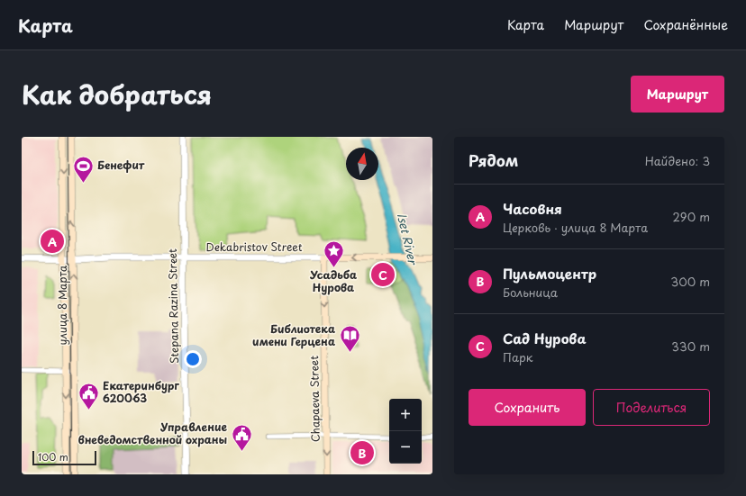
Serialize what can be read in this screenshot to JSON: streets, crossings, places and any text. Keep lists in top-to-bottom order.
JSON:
{
  "streets": {
    "main road": ["улица 8 Марта", "Chapaeva Street"],
    "street": ["Dekabristov Street", "Stepana Razina Street"]
  },
  "crossings": [
    ["Dekabristov Street", "улица 8 Марта"],
    ["Dekabristov Street", "Stepana Razina Street"],
    ["Dekabristov Street", "Chapaeva Street"]
  ],
  "one_way": ["Chapaeva Street"],
  "water": ["Iset River"],
  "places": {
    "sports": ["Бенефит"],
    "place": ["Усадьба Нурова"],
    "library": ["Библиотека имени Герцена"],
    "public building": ["Екатеринбург 620063", "Управление вневедомственной охраны"]
  },
  "scale_bar": "100 m",
  "north": "top",
  "page": {
    "header": "Карта",
    "nav": ["Карта", "Маршрут", "Сохранённые"],
    "title": "Как добраться",
    "buttons": [
      "Маршрут",
      ["Сохранить", "Поделиться"]
    ],
    "heading": ["Рядом", "Найдено: 3"],
    "list": [
      {
        "mark": "A",
        "name": "Часовня",
        "note": "Церковь · улица 8 Марта",
        "value": "290 m"
      },
      {
        "mark": "B",
        "name": "Пульмоцентр",
        "note": "Больница",
        "value": "300 m"
      },
      {
        "mark": "C",
        "name": "Сад Нурова",
        "note": "Парк",
        "value": "330 m"
      }
    ],
    "pins": ["A", "C", "B"],
    "map_buttons": ["+", "−"],
    "scale": "100 m"
  }
}
